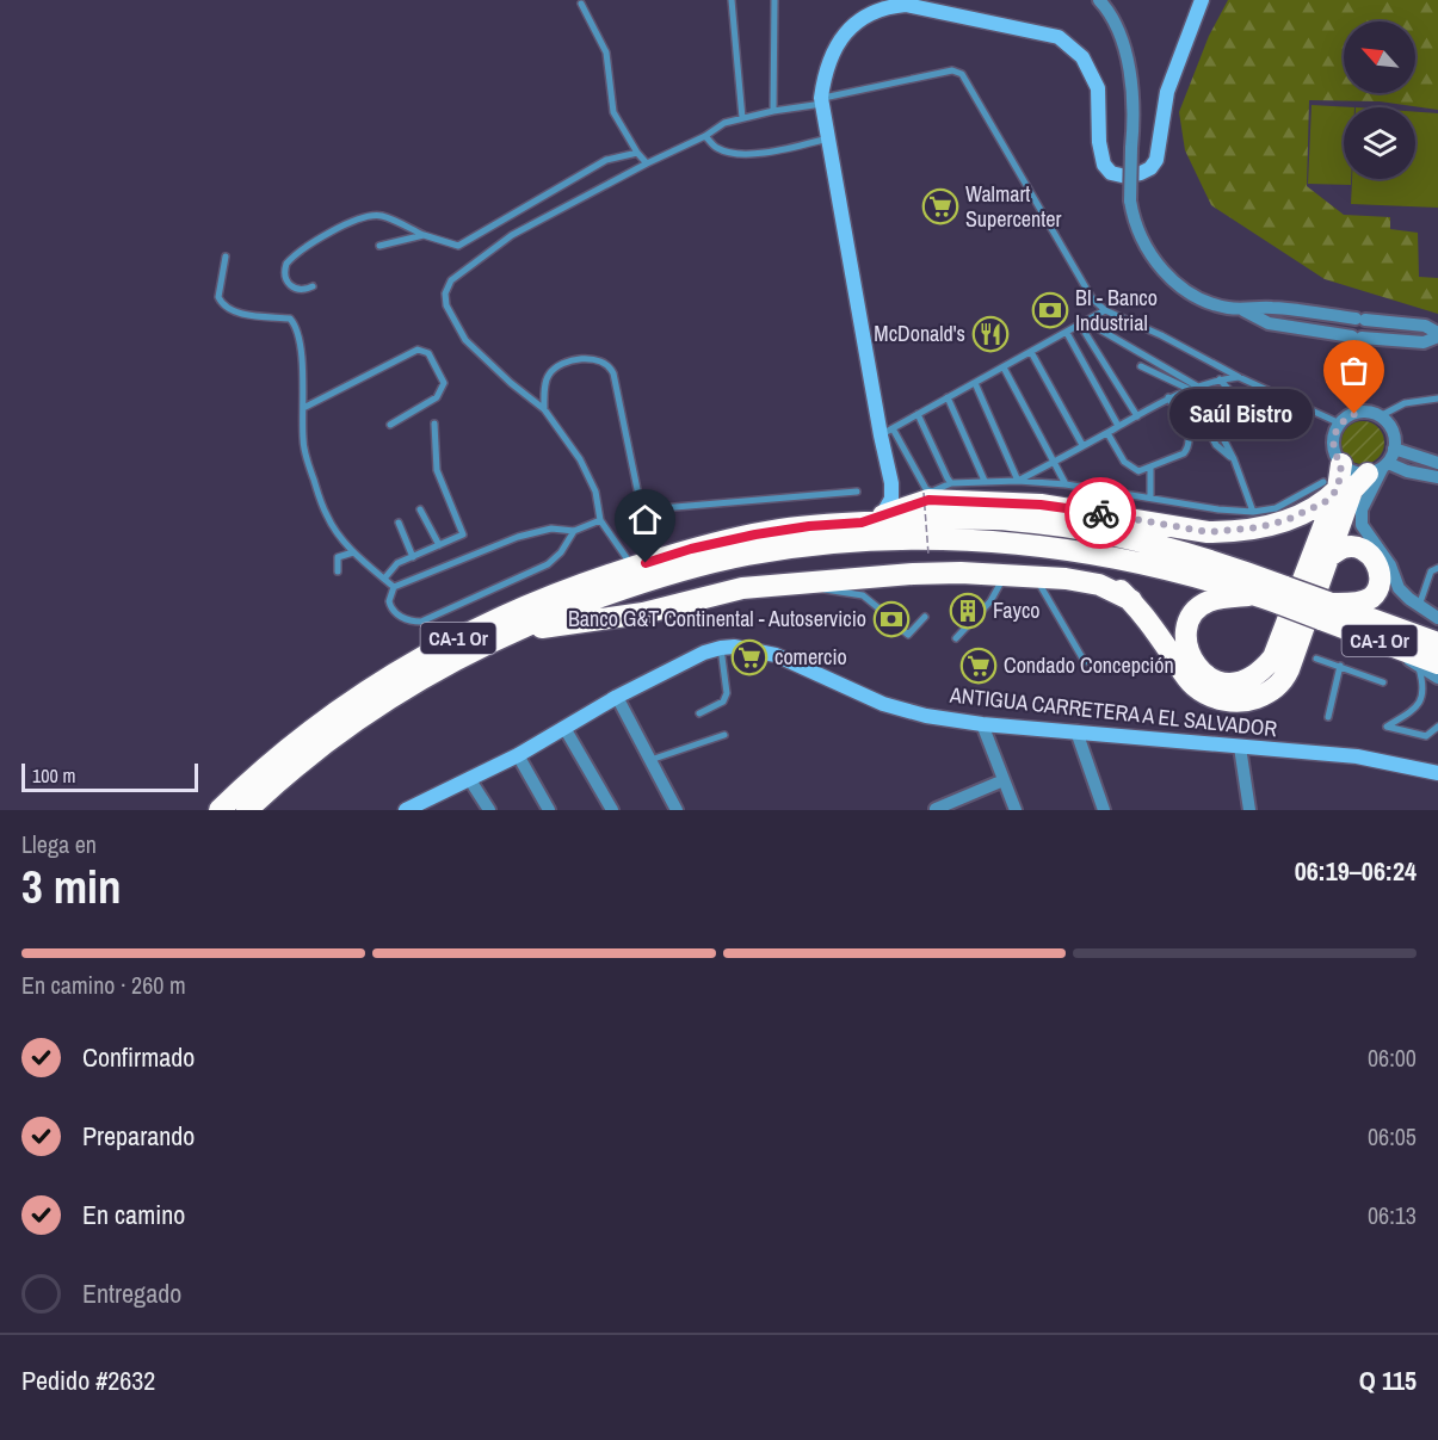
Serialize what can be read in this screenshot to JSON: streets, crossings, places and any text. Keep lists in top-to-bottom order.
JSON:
{
  "streets": {
    "highway": ["CA-1 Or"],
    "street": ["ANTIGUA CARRETERA A EL SALVADOR"]
  },
  "places": {
    "supermarket": ["Walmart Supercenter", "comercio", "Condado Concepción"],
    "bank": ["BI - Banco Industrial", "Banco G&T Continental - Autoservicio"],
    "restaurant": ["McDonald's"],
    "other": ["Saúl Bistro"],
    "building": ["Fayco"]
  },
  "scale_bar": "100 m",
  "north": "top left",
  "page": {
    "bubble": "Saúl Bistro",
    "scale": "100 m",
    "heading": ["3 min", "Llega en", "06:19–06:24"],
    "panel": ["Pedido #2632", "Q 115"],
    "bar": "En camino · 260 m",
    "list": [
      ["Confirmado", "06:00"],
      ["Preparando", "06:05"],
      ["En camino", "06:13"],
      "Entregado"
    ]
  }
}
